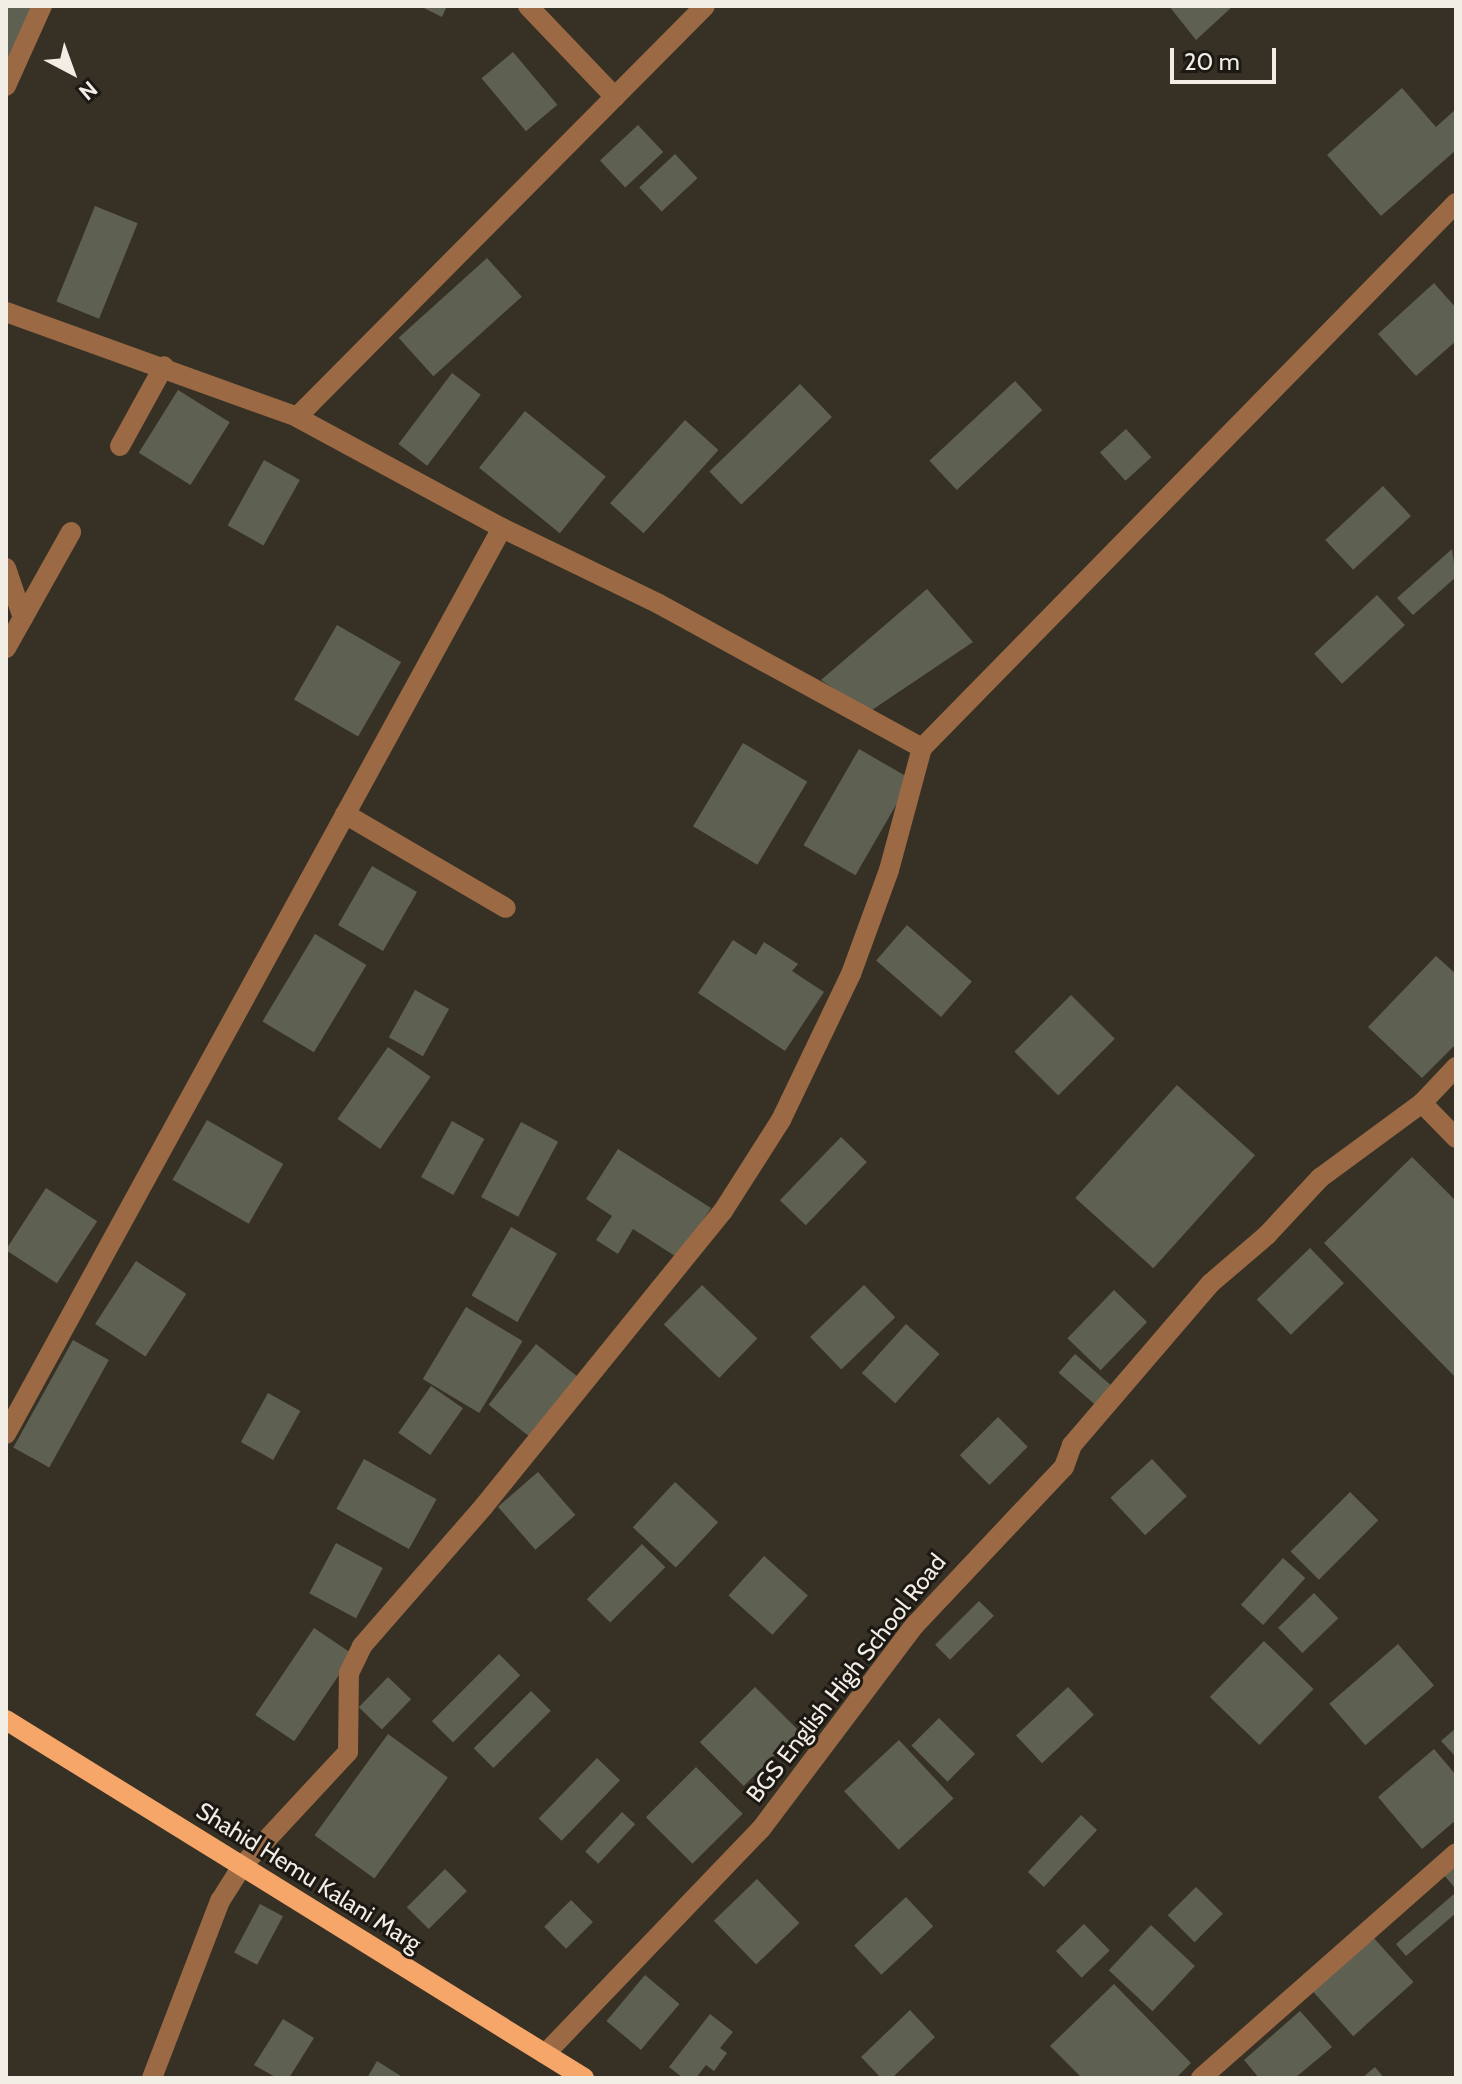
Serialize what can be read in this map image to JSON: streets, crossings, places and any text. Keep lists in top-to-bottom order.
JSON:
{
  "streets": {
    "main road": ["Shahid Hemu Kalani Marg"],
    "street": ["BGS English High School Road"]
  },
  "crossings": [
    ["BGS English High School Road", "Shahid Hemu Kalani Marg"]
  ],
  "scale_bar": "20 m",
  "north": "bottom right"
}
